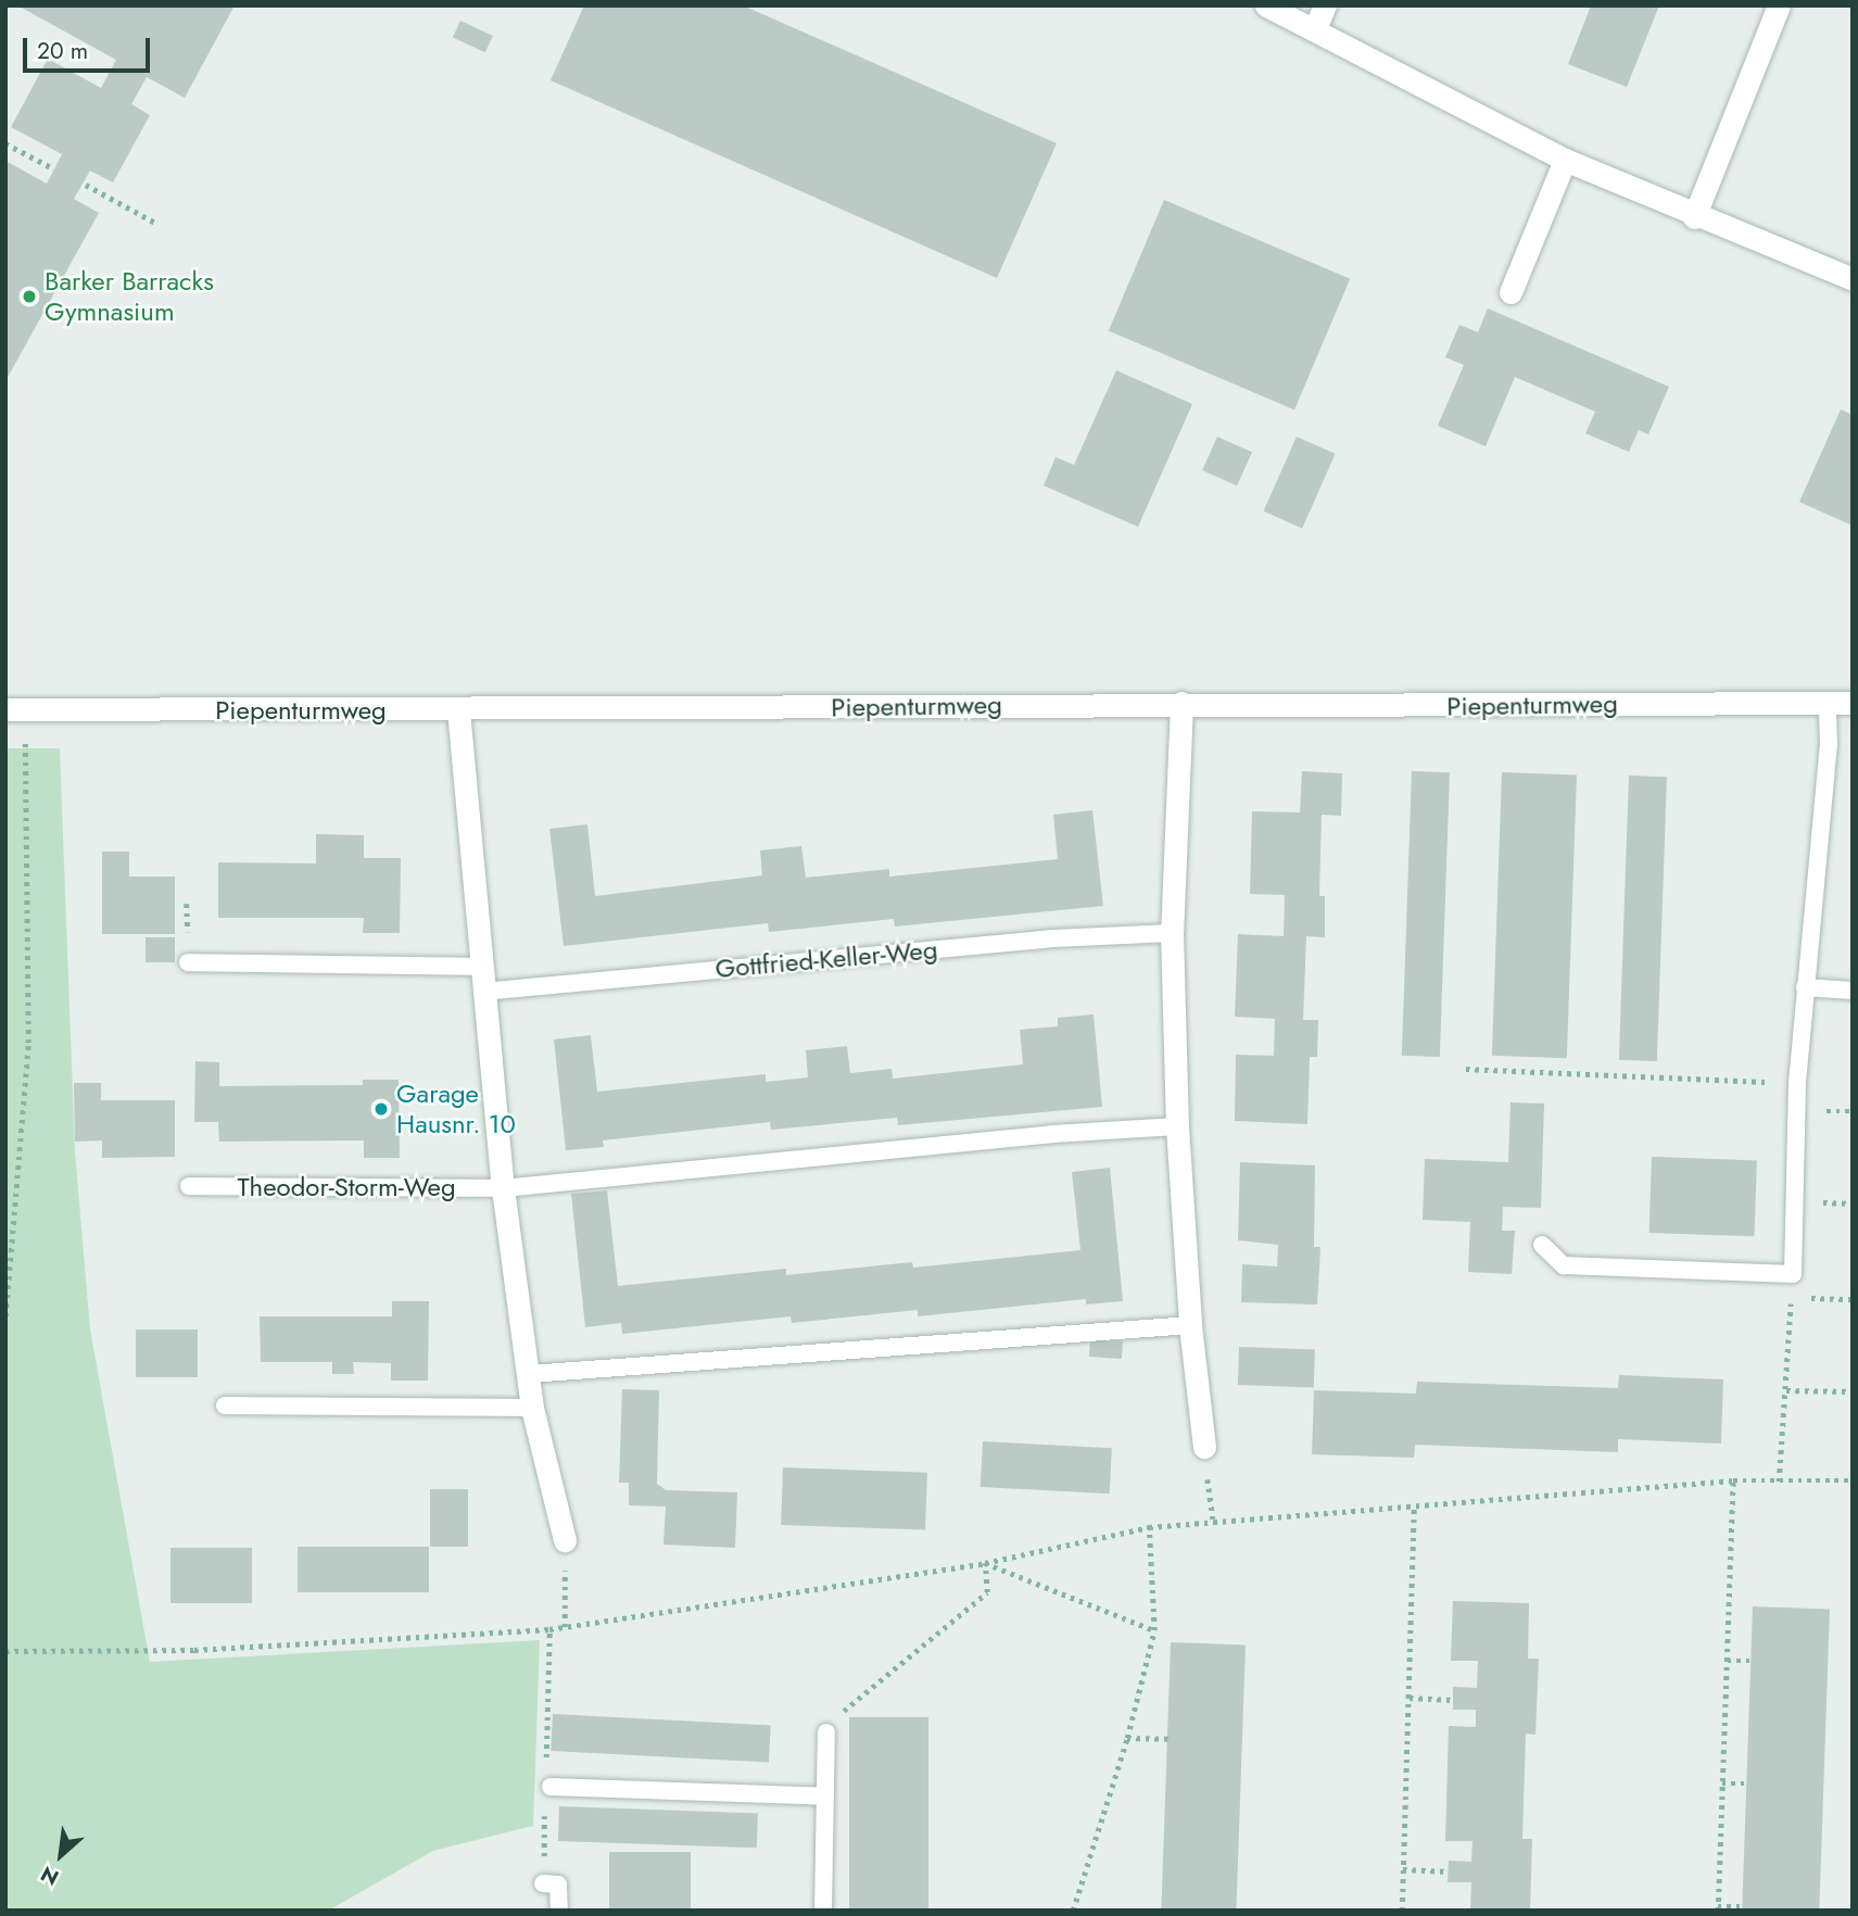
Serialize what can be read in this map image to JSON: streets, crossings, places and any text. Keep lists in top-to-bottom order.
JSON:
{
  "streets": {
    "street": ["Piepenturmweg"],
    "lane": ["Gottfried-Keller-Weg", "Theodor-Storm-Weg"]
  },
  "places": ["Barker Barracks Gymnasium", "Garage Hausnr. 10"],
  "scale_bar": "20 m",
  "north": "bottom left"
}
